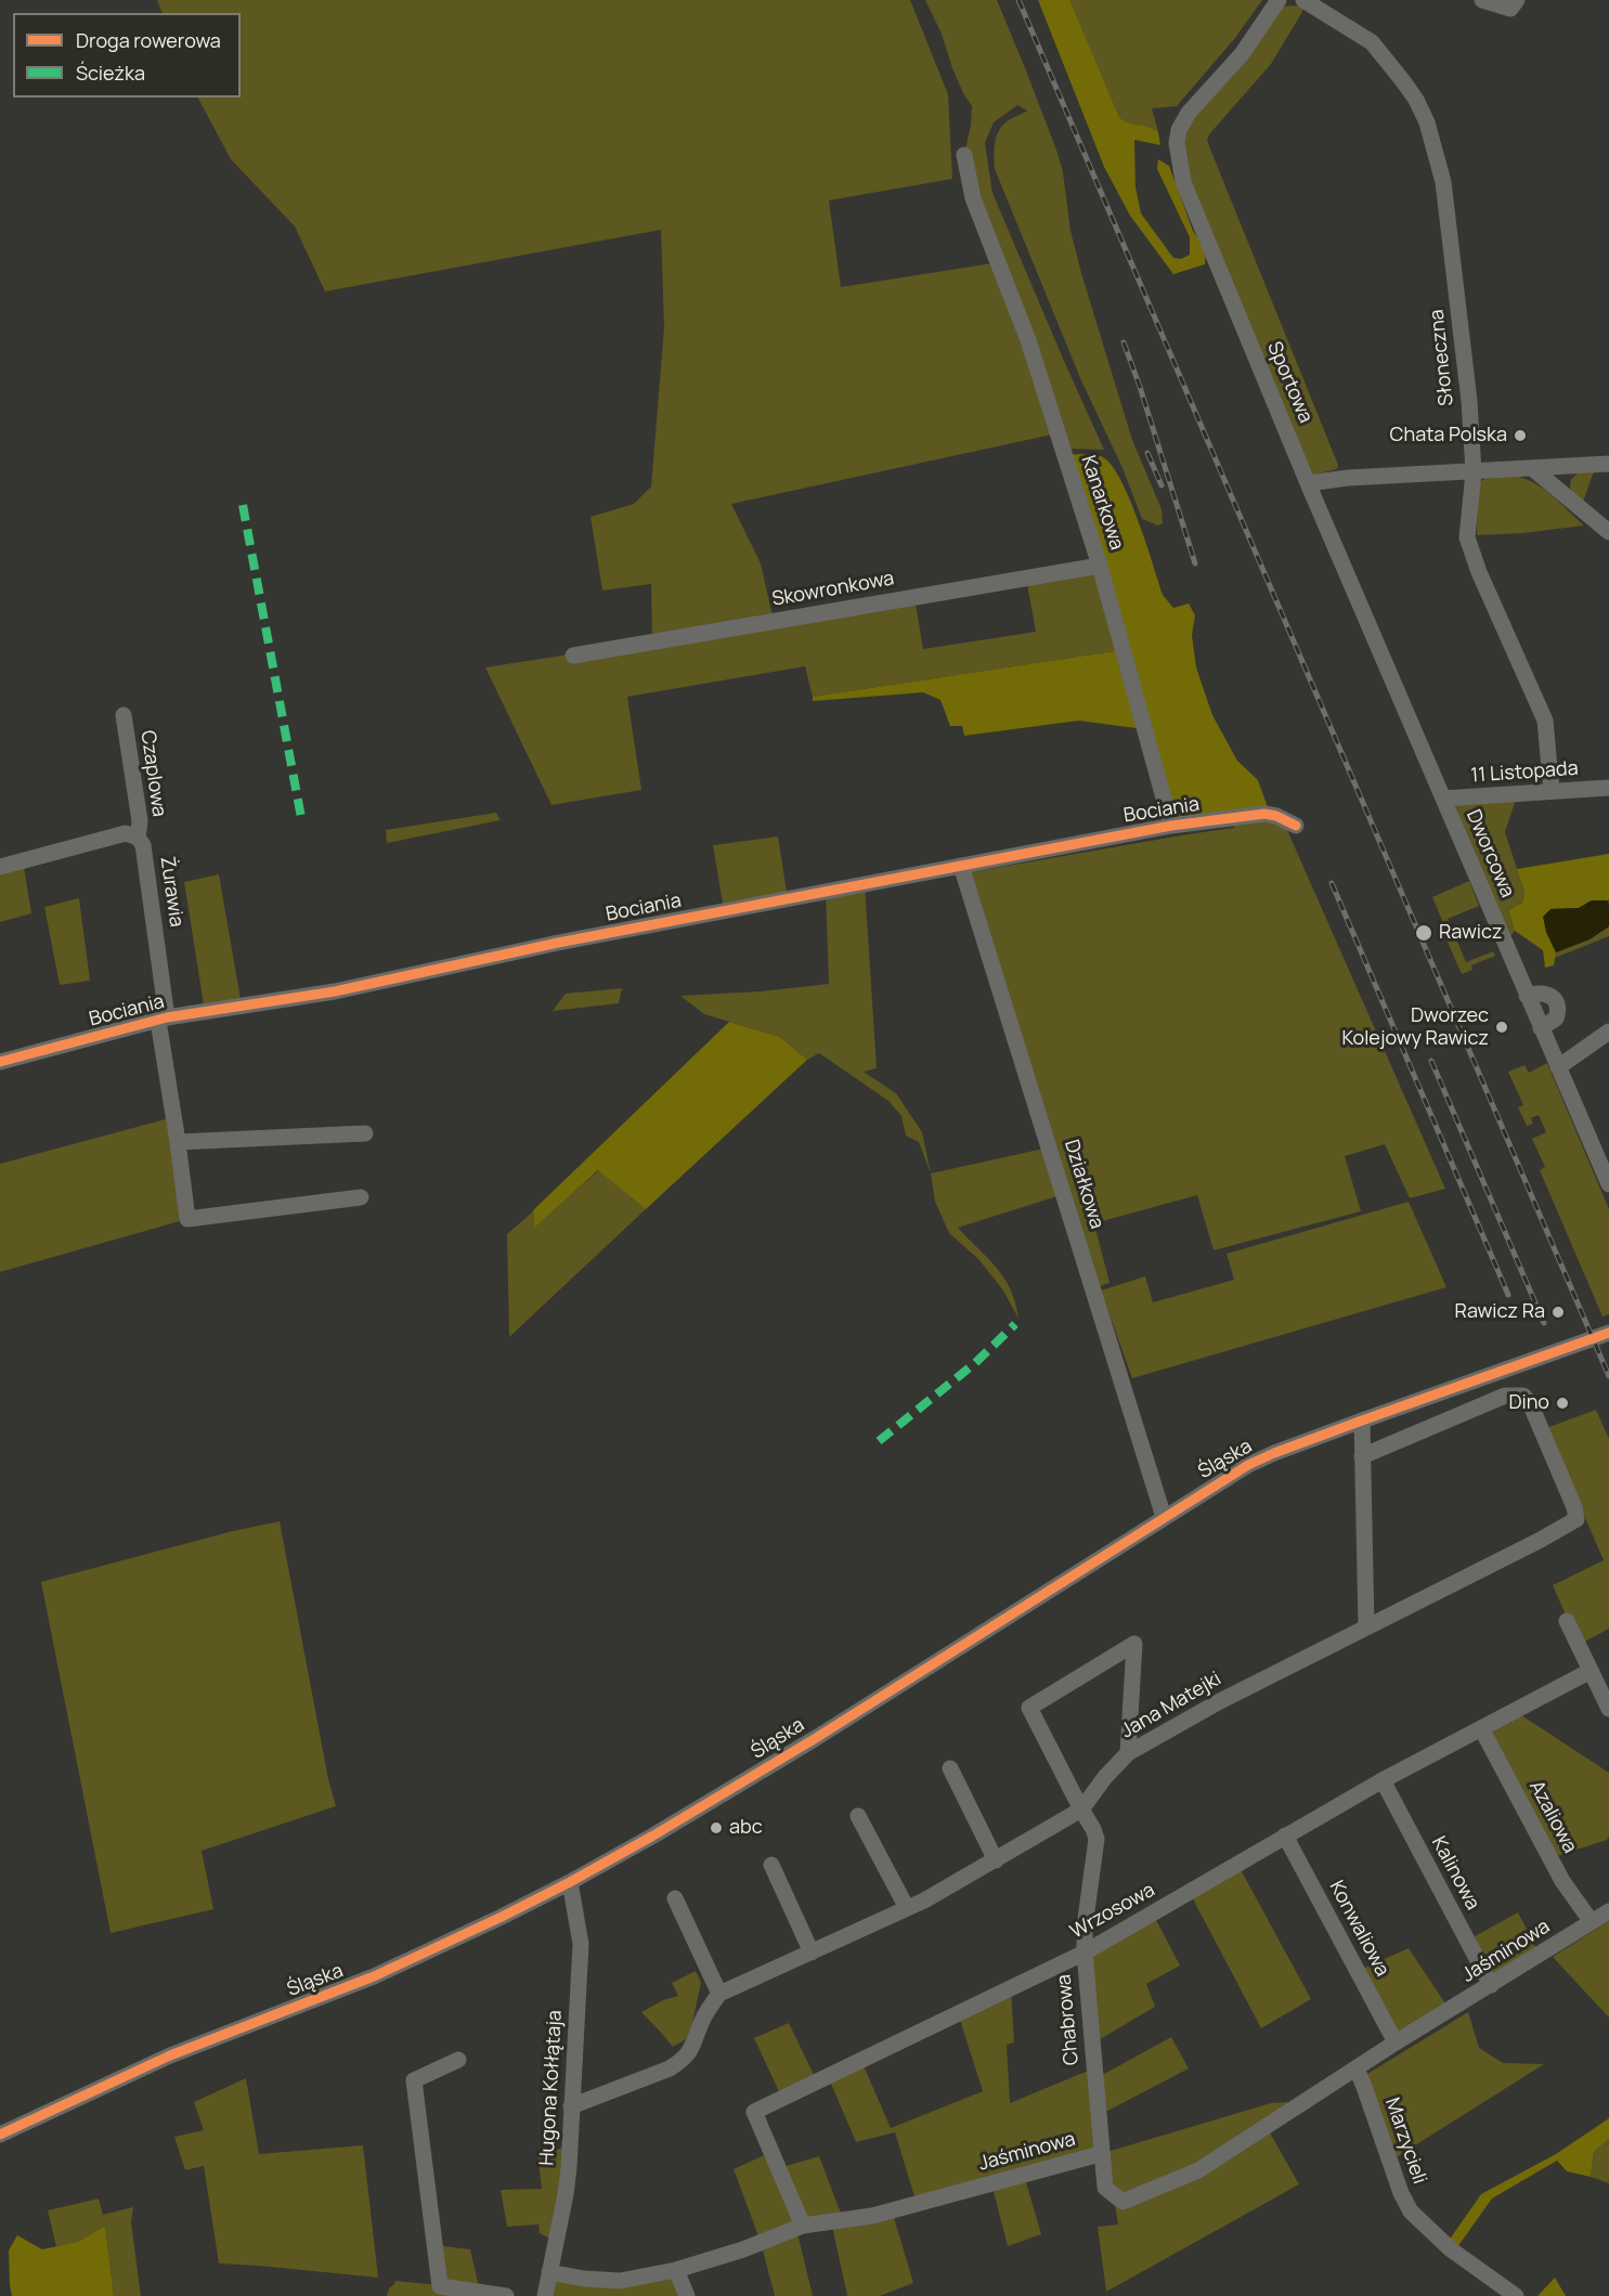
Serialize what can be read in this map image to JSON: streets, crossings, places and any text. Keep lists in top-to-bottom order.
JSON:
{
  "streets": {
    "street": [
      "Słoneczna",
      "Sportowa",
      "Kanarkowa",
      "Skowronkowa",
      "11 Listopada",
      "Czaplowa",
      "Bociania",
      "Dworcowa",
      "Żurawia",
      "Działkowa",
      "Śląska",
      "Jana Matejki",
      "Azaliowa",
      "Kalinowa",
      "Wrzosowa",
      "Konwaliowa",
      "Jaśminowa",
      "Chabrowa",
      "Hugona Kołłątaja",
      "Marzycieli"
    ]
  },
  "crossings": [
    ["Słoneczna", "11 Listopada"],
    ["Sportowa", "11 Listopada"],
    ["Sportowa", "Dworcowa"],
    ["Kanarkowa", "Skowronkowa"],
    ["Kanarkowa", "Bociania"],
    ["11 Listopada", "Dworcowa"],
    ["Czaplowa", "Żurawia"],
    ["Bociania", "Żurawia"],
    ["Bociania", "Działkowa"],
    ["Działkowa", "Śląska"],
    ["Śląska", "Hugona Kołłątaja"],
    ["Jana Matejki", "Chabrowa"],
    ["Azaliowa", "Wrzosowa"],
    ["Azaliowa", "Jaśminowa"],
    ["Kalinowa", "Wrzosowa"],
    ["Kalinowa", "Jaśminowa"],
    ["Wrzosowa", "Konwaliowa"],
    ["Wrzosowa", "Jaśminowa"],
    ["Wrzosowa", "Chabrowa"],
    ["Konwaliowa", "Jaśminowa"],
    ["Jaśminowa", "Chabrowa"],
    ["Jaśminowa", "Hugona Kołłątaja"],
    ["Jaśminowa", "Marzycieli"]
  ],
  "places": [
    "Chata Polska",
    "Rawicz",
    "Dworzec Kolejowy Rawicz",
    "Rawicz Ra",
    "Dino",
    "abc"
  ],
  "legend": ["Droga rowerowa", "Ścieżka"]
}
